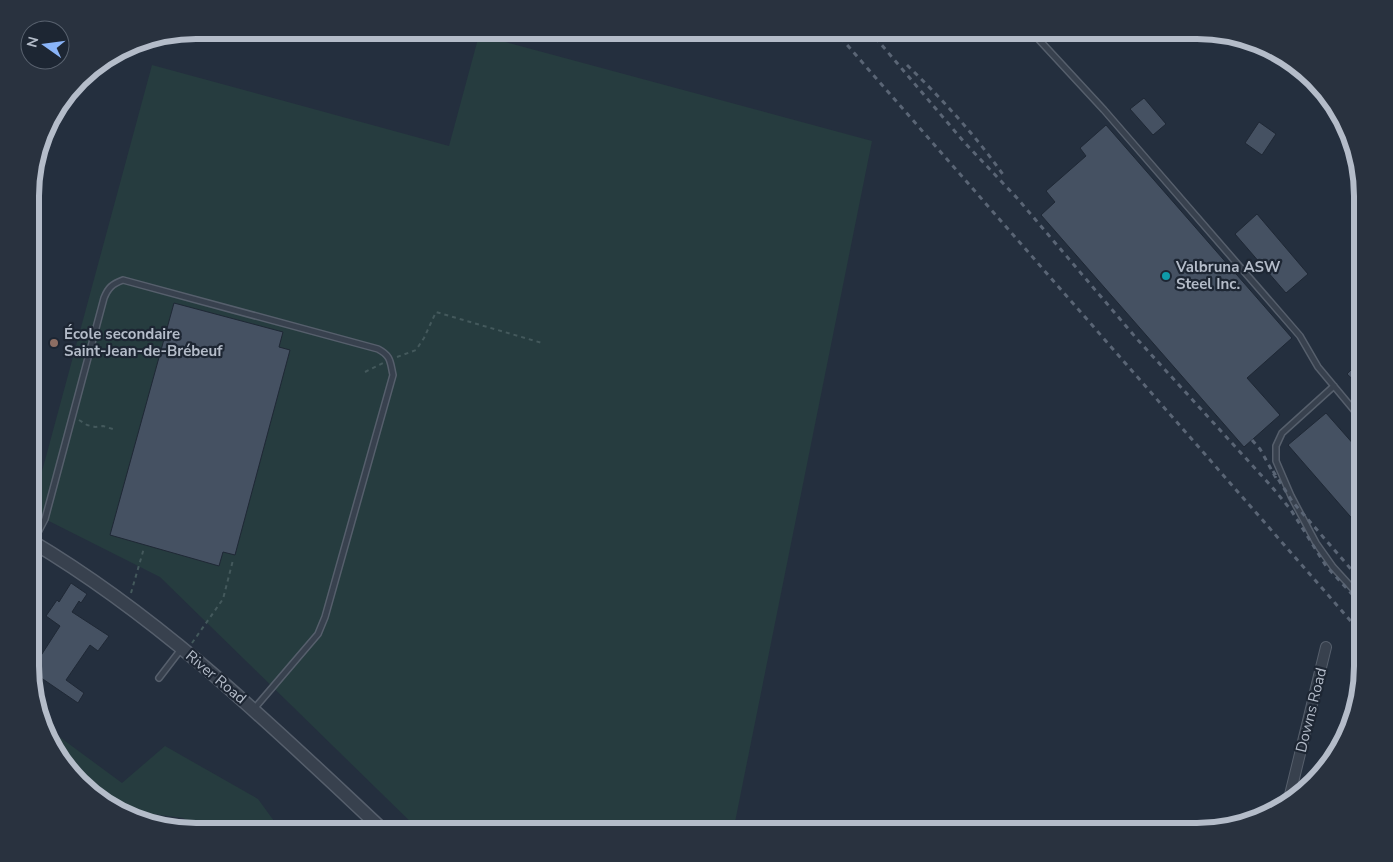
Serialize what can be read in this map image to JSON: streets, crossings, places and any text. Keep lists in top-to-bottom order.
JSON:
{
  "streets": {
    "street": ["River Road", "Downs Road"]
  },
  "places": ["Valbruna ASW Steel Inc.", "École secondaire Saint-Jean-de-Brébeuf"],
  "north": "left"
}
